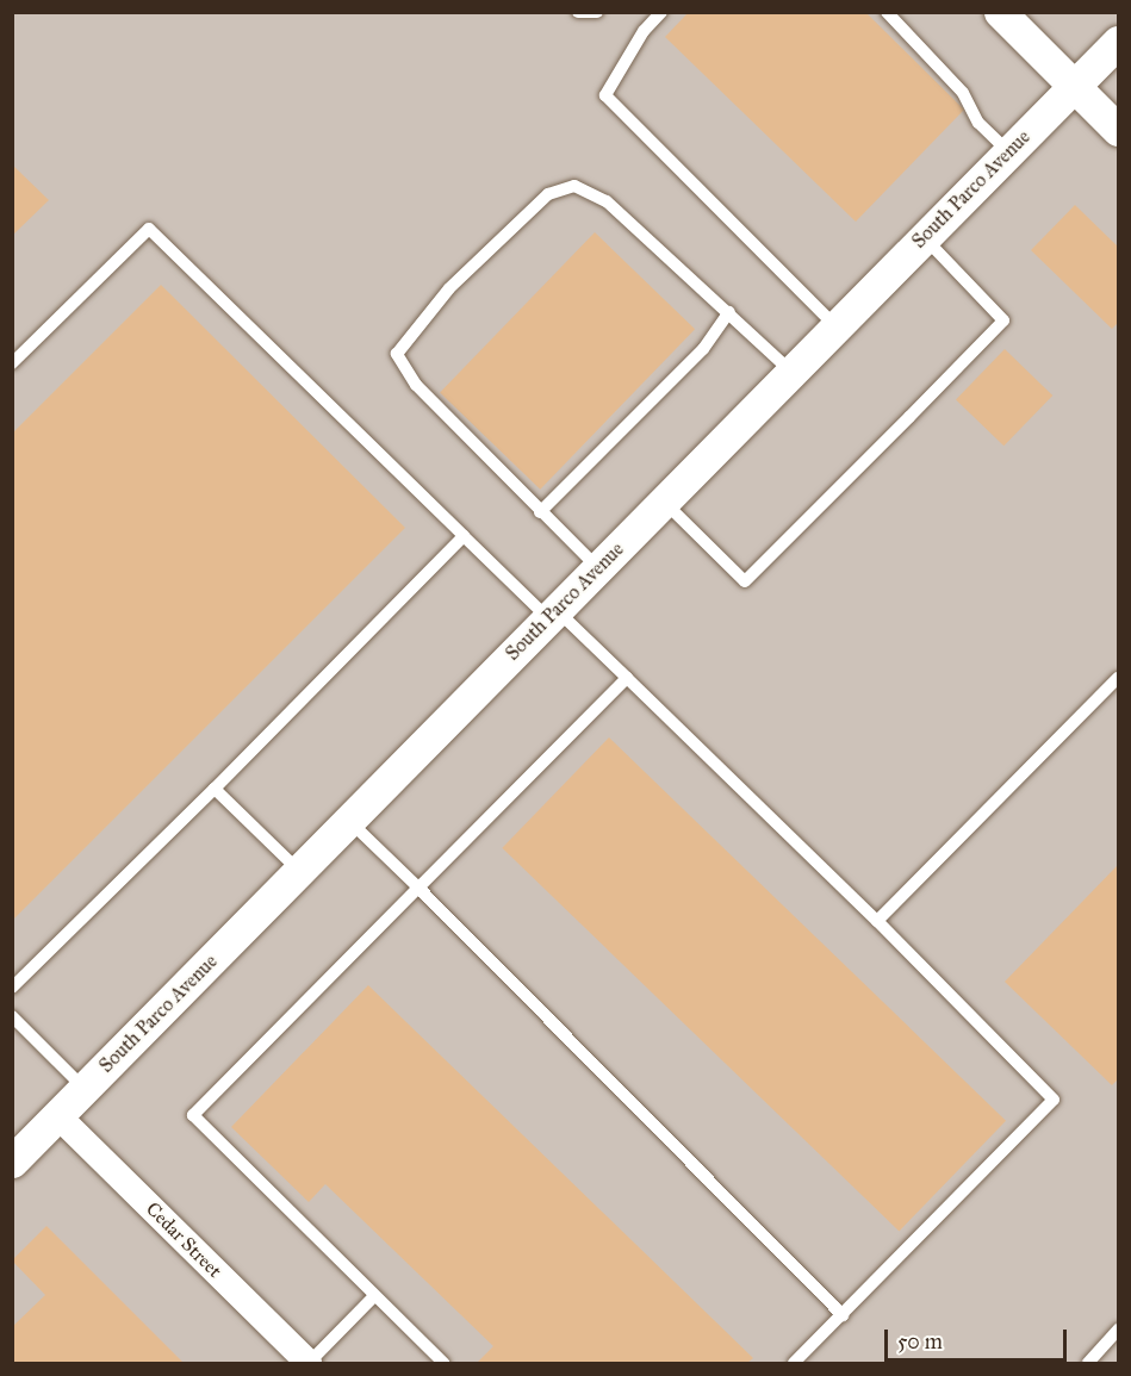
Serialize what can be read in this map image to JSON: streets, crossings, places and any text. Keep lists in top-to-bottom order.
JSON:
{
  "streets": {
    "street": ["South Parco Avenue", "Cedar Street"]
  },
  "crossings": [
    ["South Parco Avenue", "Cedar Street"]
  ],
  "scale_bar": "50 m"
}
